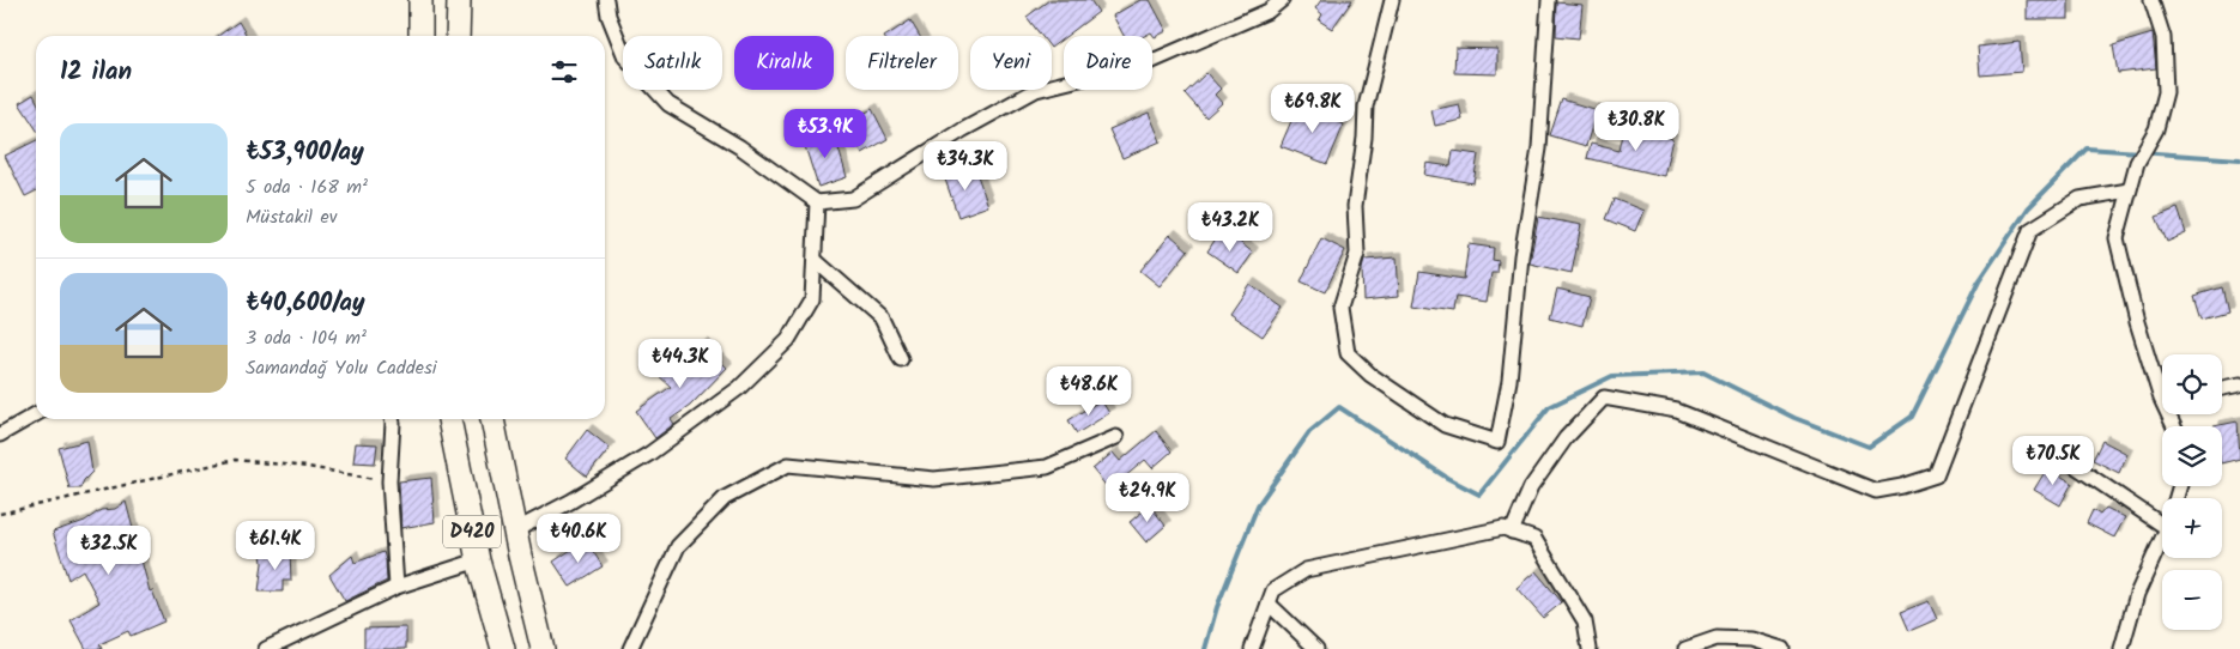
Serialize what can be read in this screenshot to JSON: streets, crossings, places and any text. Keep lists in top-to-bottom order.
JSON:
{
  "streets": {
    "highway": ["D420"]
  },
  "page": {
    "chip": [
      "Satılık",
      "Kiralık",
      "Filtreler",
      "Yeni",
      "Daire"
    ],
    "heading": "12 ilan",
    "price": [
      "₺69.8K",
      "₺30.8K",
      "₺53.9K",
      "₺34.3K",
      "₺43.2K",
      "₺44.3K",
      "₺48.6K",
      "₺70.5K",
      "₺24.9K",
      "₺40.6K",
      "₺61.4K",
      "₺32.5K"
    ],
    "list": [
      {
        "name": "₺53,900/ay",
        "note": "5 oda · 168 m² · Müstakil ev"
      },
      {
        "name": "₺40,600/ay",
        "note": "3 oda · 104 m² · Samandağ Yolu Caddesi"
      }
    ],
    "map_buttons": ["+", "−"]
  }
}
